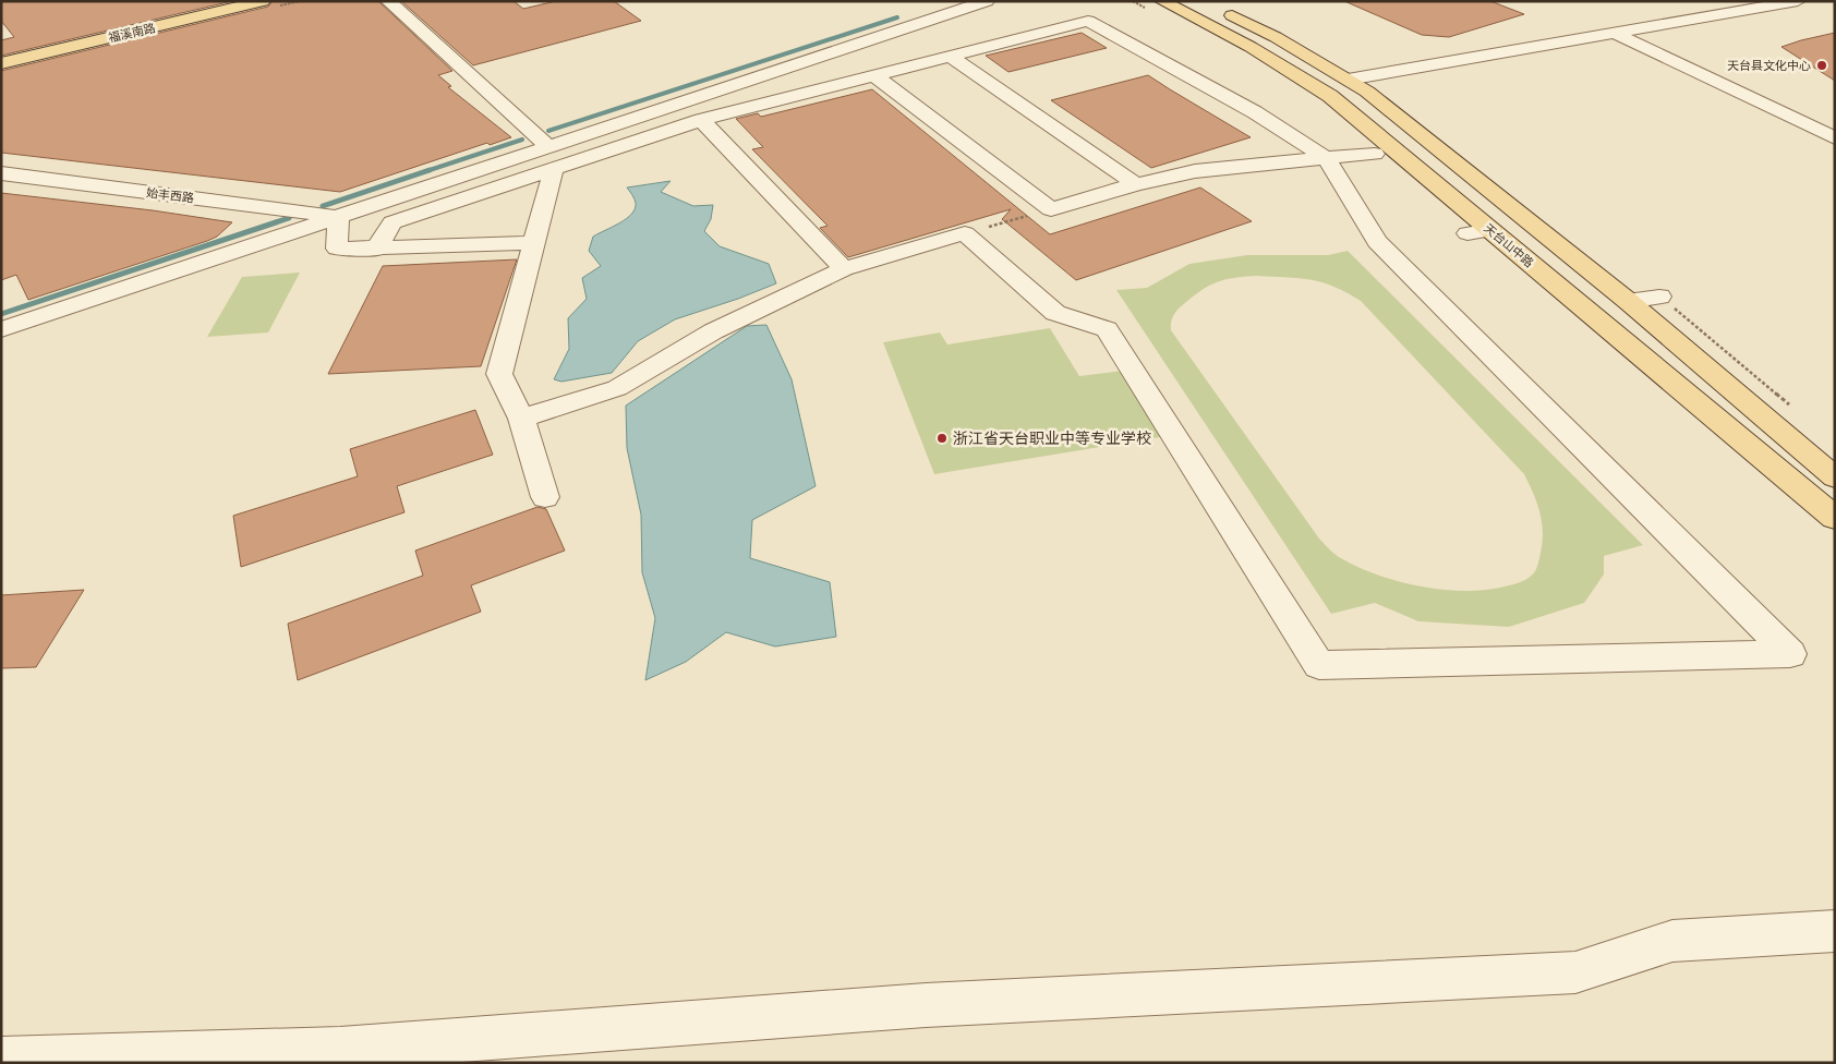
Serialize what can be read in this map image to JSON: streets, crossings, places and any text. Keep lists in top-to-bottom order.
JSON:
{
  "streets": {
    "main road": ["福溪南路", "天台山中路"],
    "street": ["始丰西路"]
  },
  "places": ["天台县文化中心", "浙江省天台职业中等专业学校"]
}
